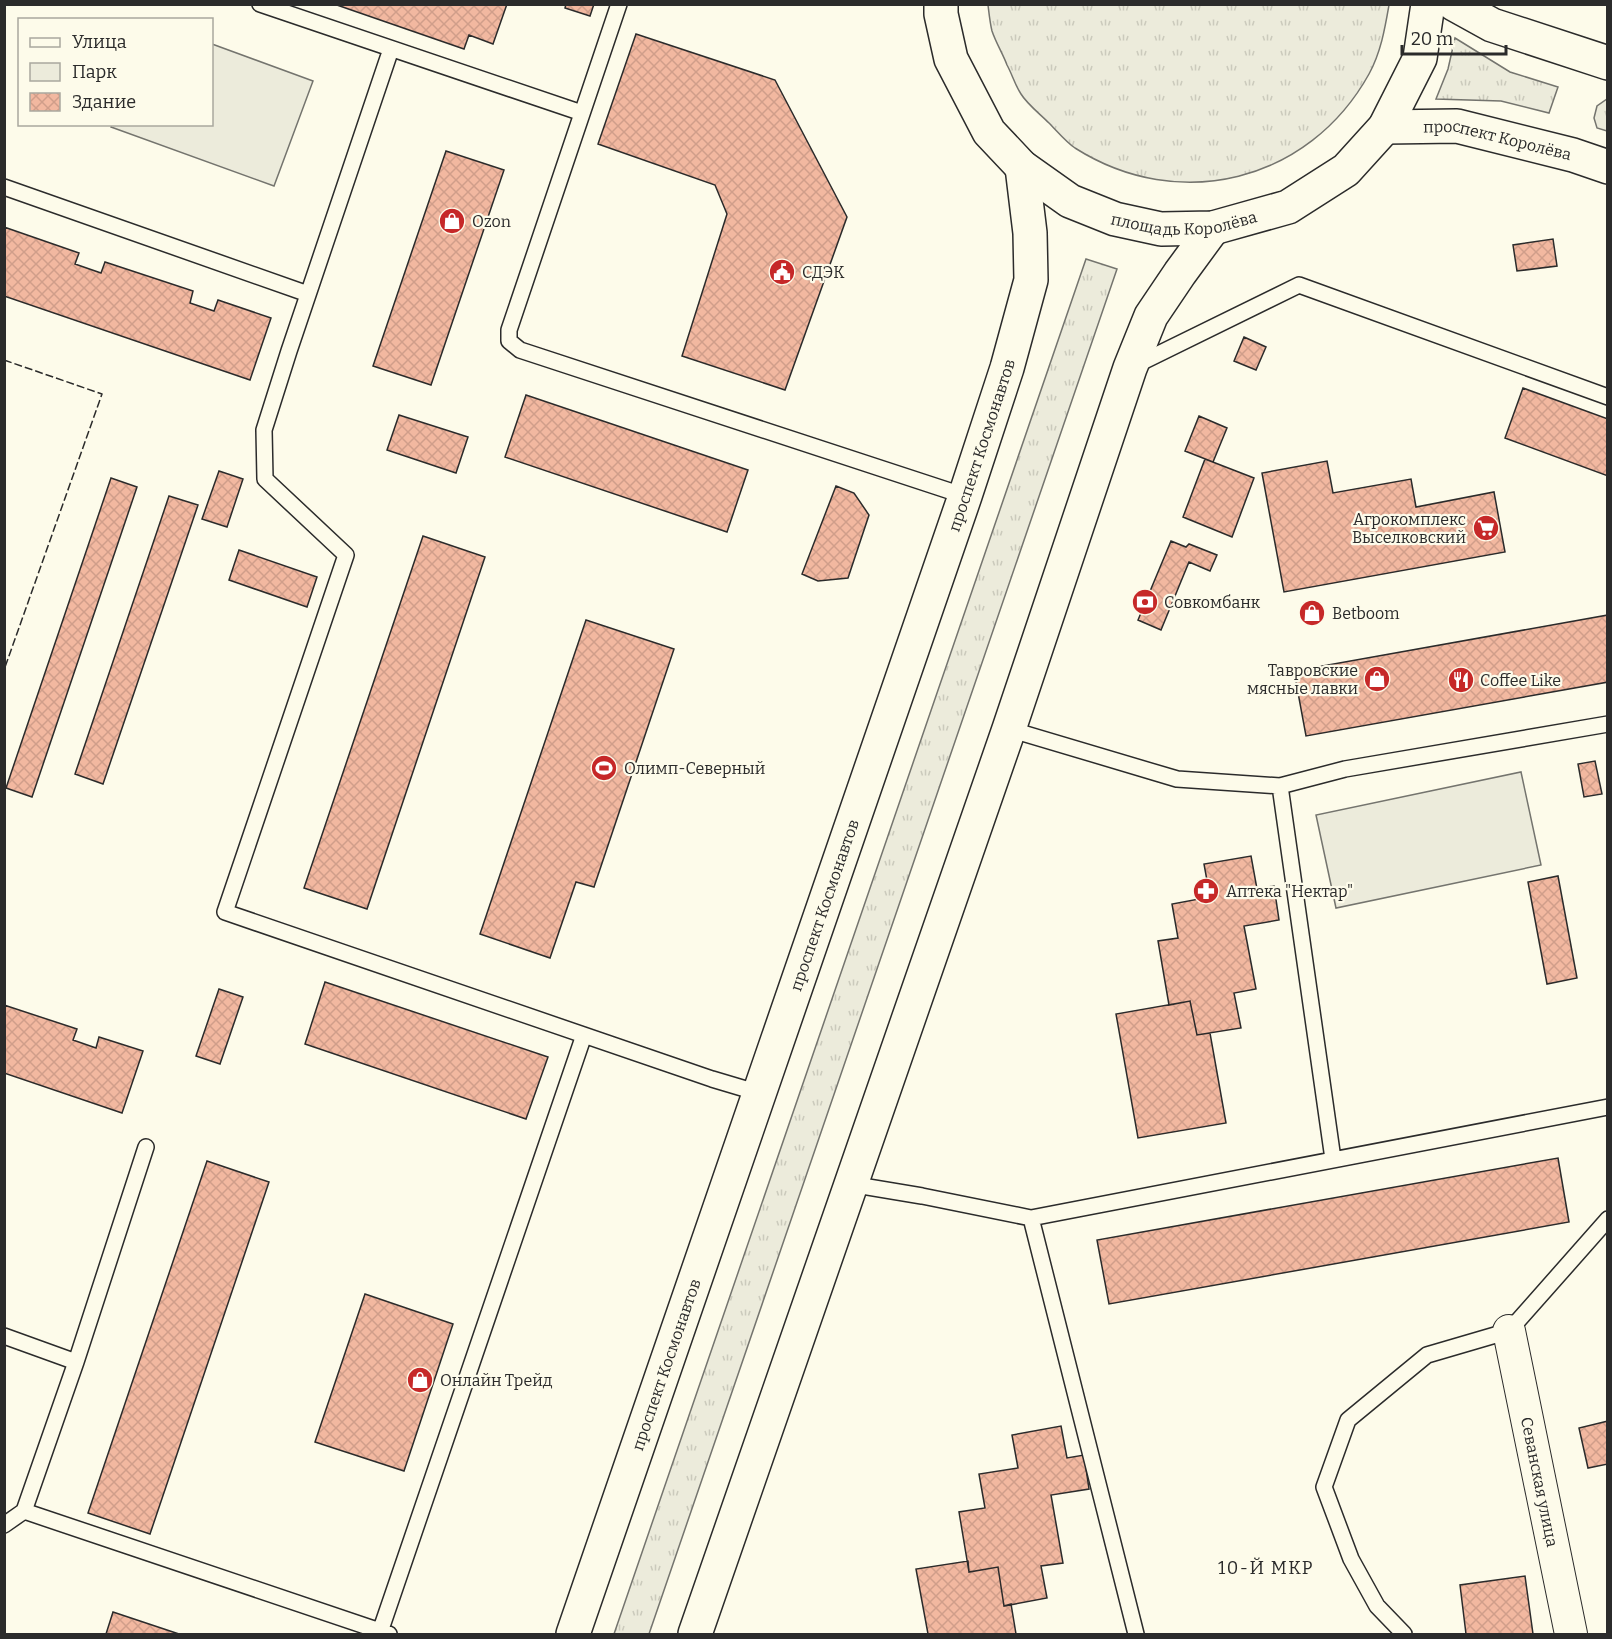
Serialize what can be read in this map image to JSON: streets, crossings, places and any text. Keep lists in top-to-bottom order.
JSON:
{
  "streets": {
    "main road": ["проспект Королёва", "площадь Королёва", "проспект Космонавтов"],
    "street": ["Севанская улица"]
  },
  "crossings": [
    ["проспект Королёва", "площадь Королёва"],
    ["площадь Королёва", "проспект Космонавтов"]
  ],
  "districts": ["10-Й МКР"],
  "places": {
    "shop": [
      "Ozon",
      "Betboom",
      "Тавровские мясные лавки",
      "Онлайн Трейд"
    ],
    "public building": ["СДЭК"],
    "supermarket": ["Агрокомплекс Выселковский"],
    "bank": ["Совкомбанк"],
    "restaurant": ["Coffee Like"],
    "sports": ["Олимп-Северный"],
    "pharmacy": ["Аптека \"Нектар\""]
  },
  "legend": ["Улица", "Парк", "Здание"],
  "scale_bar": "20 m"
}
